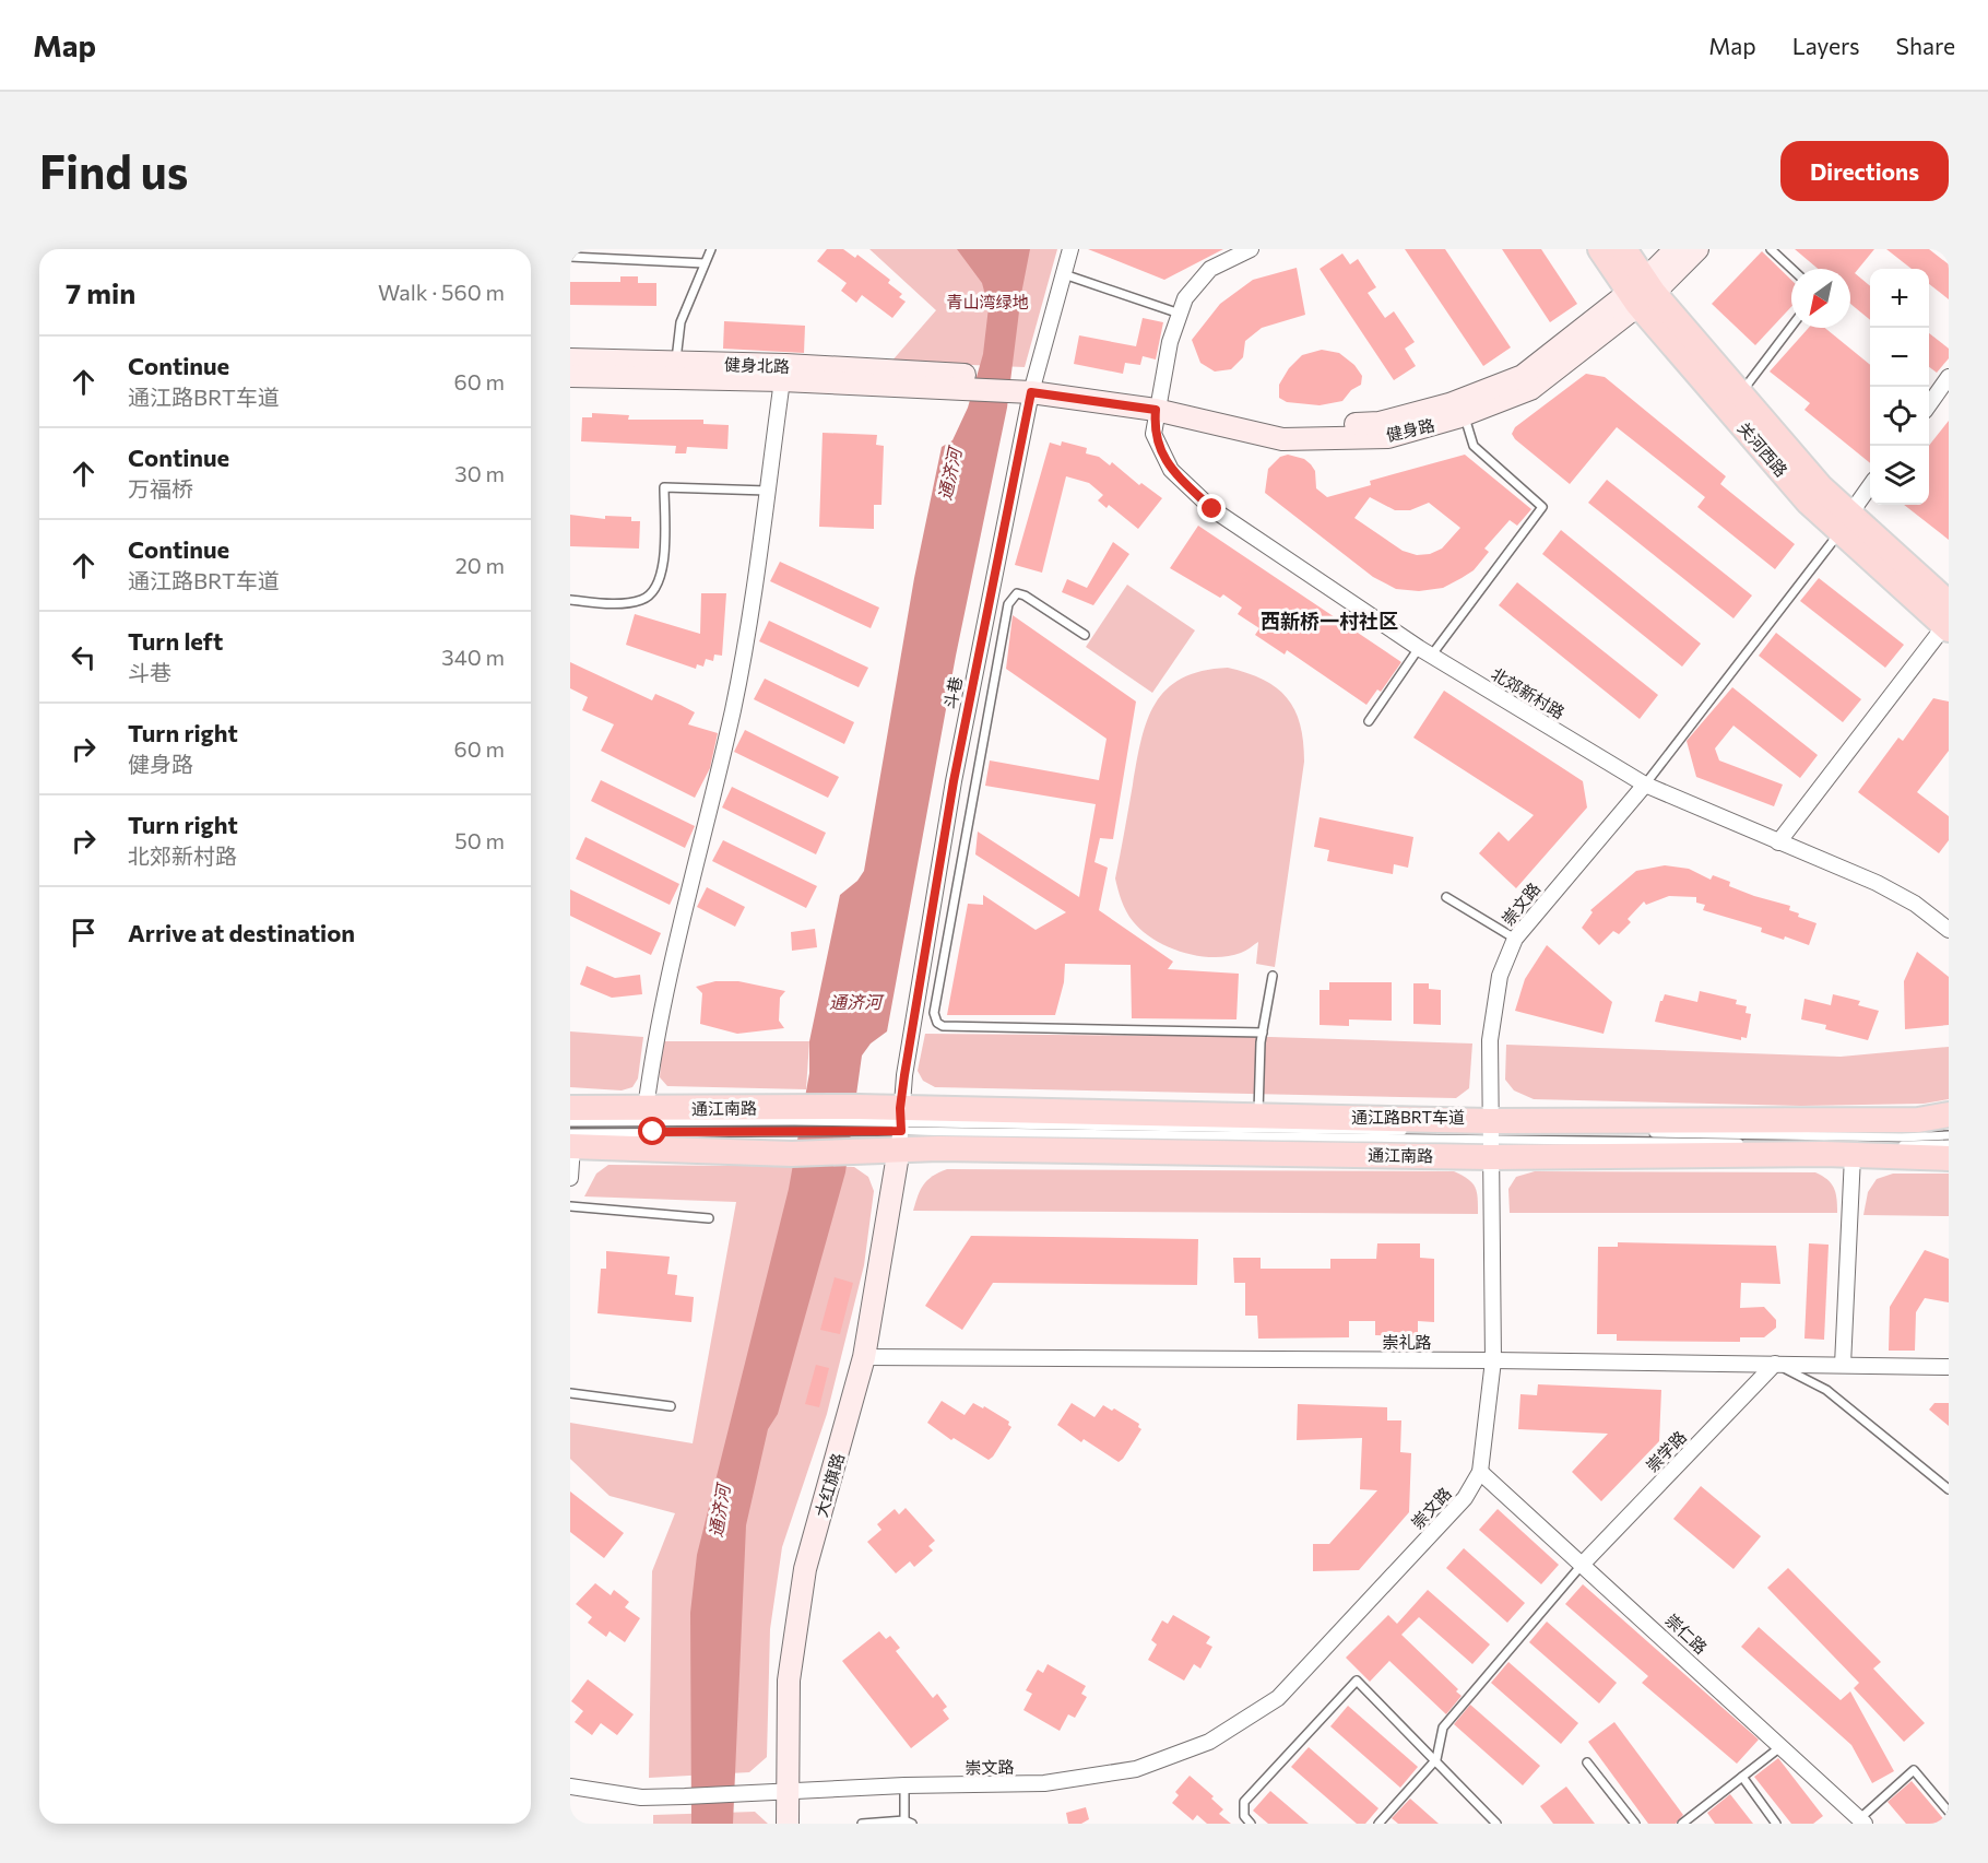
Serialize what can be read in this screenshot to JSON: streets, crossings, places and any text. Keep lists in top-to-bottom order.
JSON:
{
  "streets": {
    "main road": [
      "健身北路",
      "健身路",
      "关河西路",
      "通江南路",
      "大红旗路"
    ],
    "street": [
      "斗巷",
      "北郊新村路",
      "崇文路",
      "崇礼路",
      "崇学路",
      "崇仁路"
    ]
  },
  "crossings": [
    ["健身北路", "健身路"],
    ["健身路", "关河西路"],
    ["健身路", "斗巷"],
    ["健身路", "北郊新村路"],
    ["斗巷", "通江南路"],
    ["斗巷", "大红旗路"],
    ["北郊新村路", "崇文路"],
    ["崇文路", "通江南路"],
    ["崇文路", "崇礼路"],
    ["崇文路", "大红旗路"],
    ["崇文路", "崇仁路"],
    ["通江南路", "大红旗路"],
    ["崇礼路", "崇学路"],
    ["崇礼路", "大红旗路"],
    ["崇学路", "崇仁路"]
  ],
  "districts": ["西新桥一村社区"],
  "water": ["通济河"],
  "parks": ["青山湾绿地"],
  "north": "bottom left",
  "page": {
    "header": "Map",
    "nav": ["Map", "Layers", "Share"],
    "buttons": "Directions",
    "title": "Find us",
    "heading": ["7 min", "Walk · 560 m"],
    "map_buttons": ["+", "−"],
    "list": [
      ["Continue", "通江路BRT车道", "60 m"],
      ["Continue", "万福桥", "30 m"],
      ["Continue", "通江路BRT车道", "20 m"],
      ["Turn left", "斗巷", "340 m"],
      ["Turn right", "健身路", "60 m"],
      ["Turn right", "北郊新村路", "50 m"],
      "Arrive at destination"
    ]
  }
}
